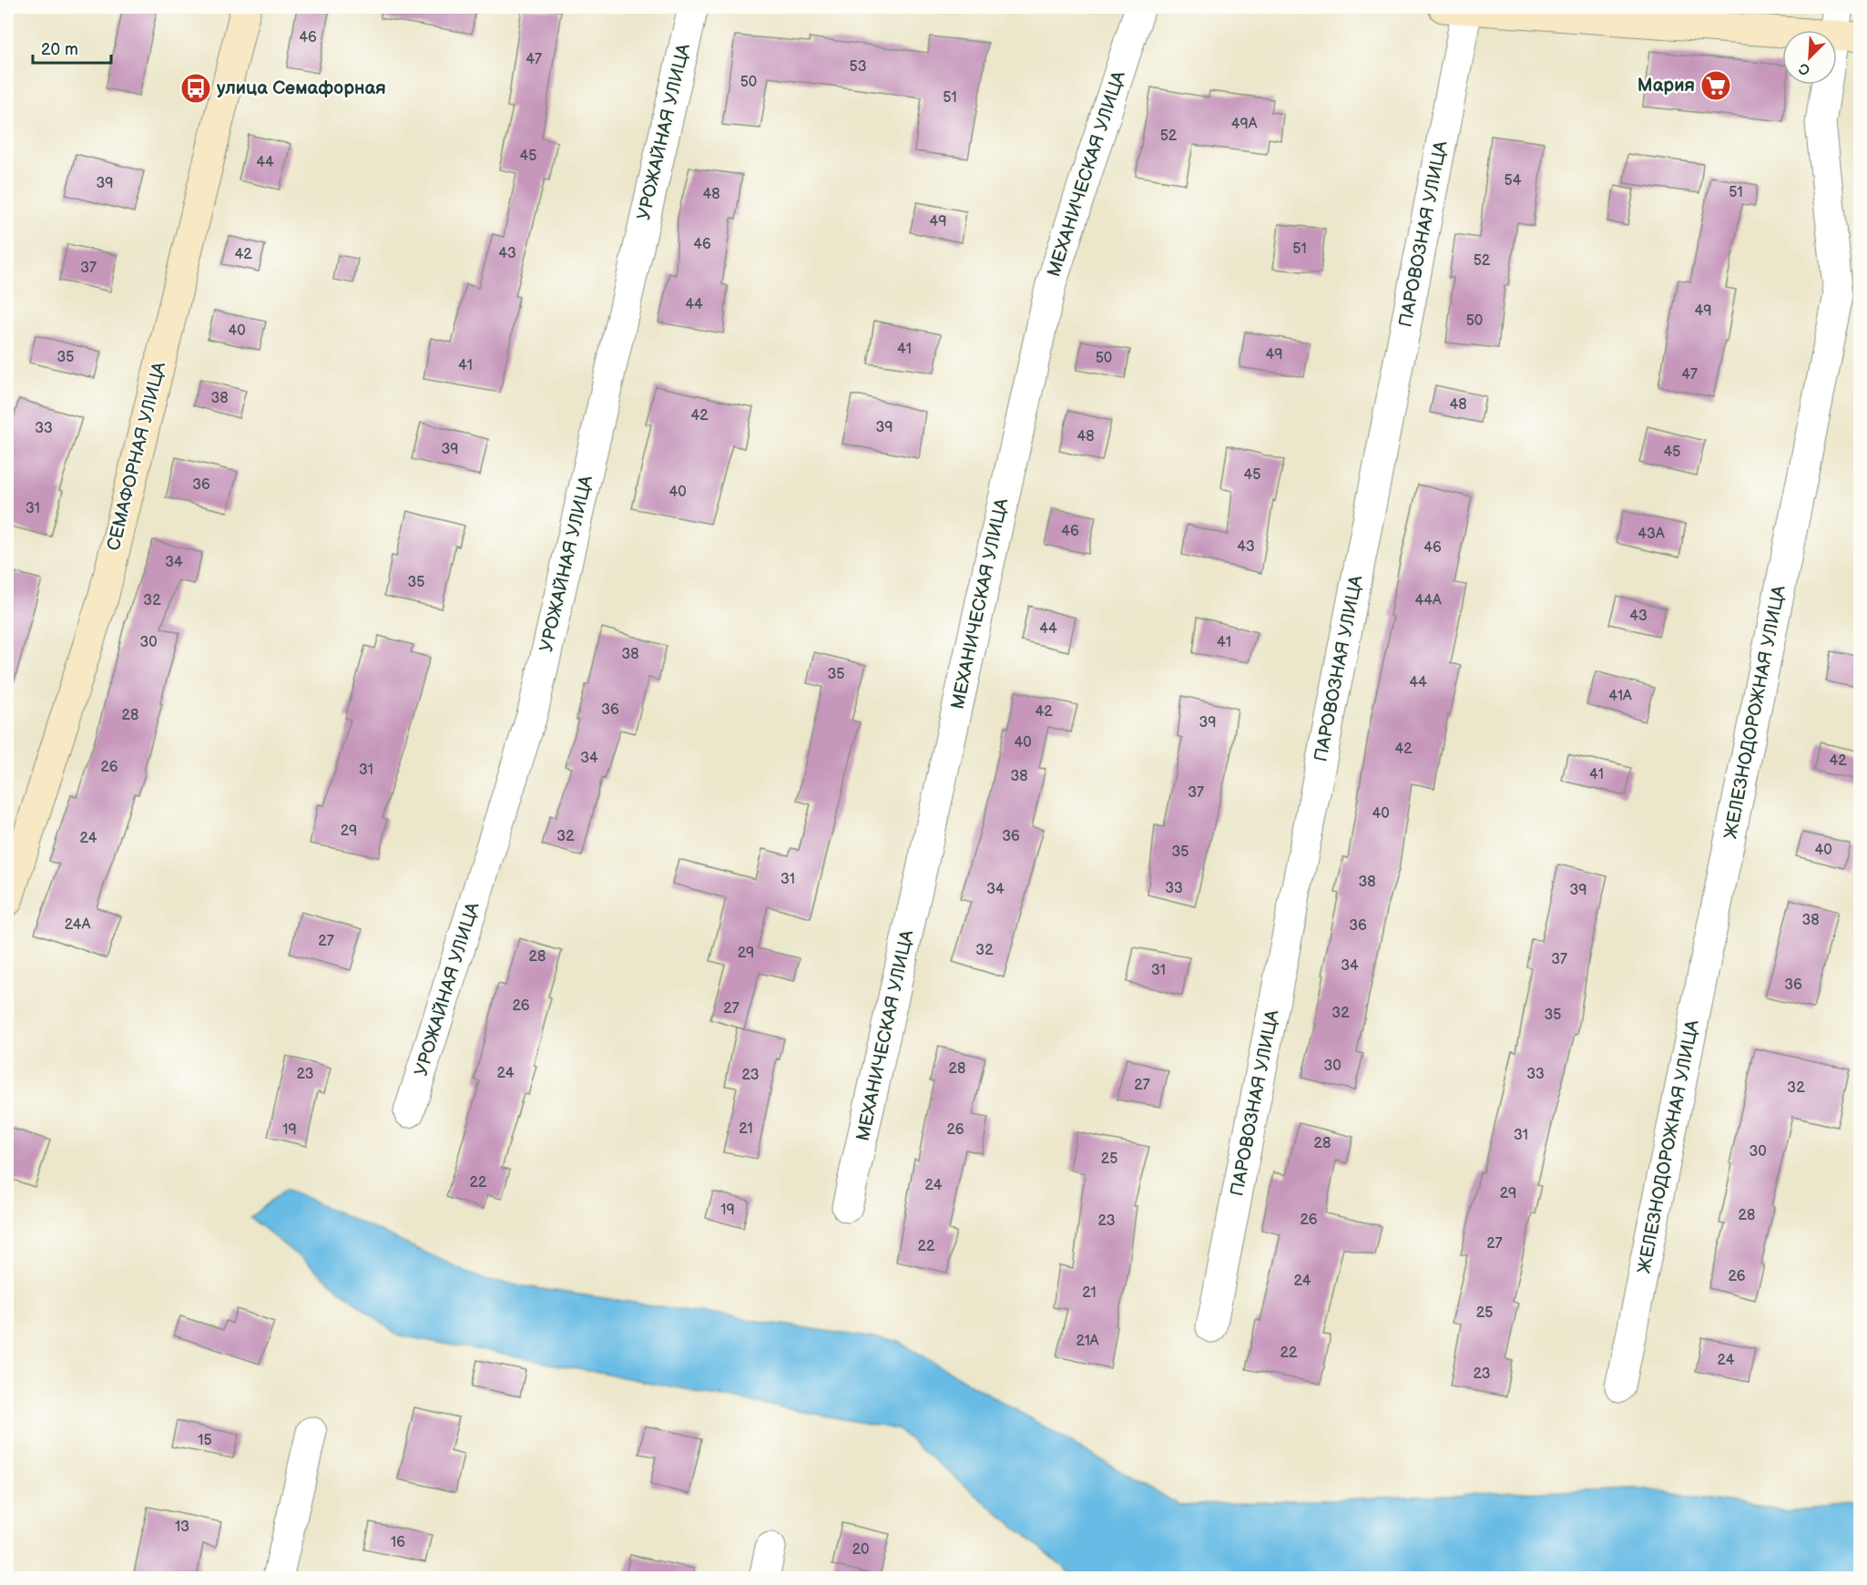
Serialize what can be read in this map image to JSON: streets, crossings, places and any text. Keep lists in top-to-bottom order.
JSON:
{
  "streets": {
    "street": [
      "УРОЖАЙНАЯ УЛИЦА",
      "МЕХАНИЧЕСКАЯ УЛИЦА",
      "ПАРОВОЗНАЯ УЛИЦА",
      "СЕМАФОРНАЯ УЛИЦА",
      "ЖЕЛЕЗНОДОРОЖНАЯ УЛИЦА"
    ]
  },
  "places": {
    "supermarket": ["Мария"],
    "bus stop": ["улица Семафорная"]
  },
  "house_numbers": [
    "46",
    "47",
    "53",
    "50",
    "51",
    "49А",
    "52",
    "45",
    "44",
    "54",
    "39",
    "51",
    "48",
    "49",
    "46",
    "51",
    "43",
    "42",
    "52",
    "37",
    "44",
    "49",
    "50",
    "40",
    "41",
    "49",
    "35",
    "50",
    "41",
    "47",
    "38",
    "48",
    "42",
    "39",
    "33",
    "48",
    "39",
    "45",
    "45",
    "36",
    "40",
    "31",
    "46",
    "43А",
    "43",
    "46",
    "34",
    "35",
    "32",
    "44А",
    "43",
    "44",
    "30",
    "41",
    "38",
    "35",
    "44",
    "41А",
    "36",
    "42",
    "28",
    "39",
    "40",
    "42",
    "34",
    "42",
    "26",
    "31",
    "41",
    "38",
    "37",
    "40",
    "29",
    "32",
    "36",
    "24",
    "40",
    "35",
    "31",
    "38",
    "33",
    "34",
    "39",
    "38",
    "24А",
    "36",
    "27",
    "32",
    "29",
    "28",
    "37",
    "34",
    "31",
    "36",
    "26",
    "27",
    "32",
    "35",
    "30",
    "28",
    "24",
    "23",
    "33",
    "23",
    "27",
    "32",
    "21",
    "19",
    "26",
    "31",
    "28",
    "30",
    "25",
    "22",
    "24",
    "29",
    "19",
    "28",
    "26",
    "23",
    "27",
    "22",
    "26",
    "24",
    "21",
    "25",
    "21А",
    "22",
    "24",
    "23",
    "15",
    "13",
    "16",
    "20"
  ],
  "scale_bar": "20 m",
  "north": "bottom left"
}
